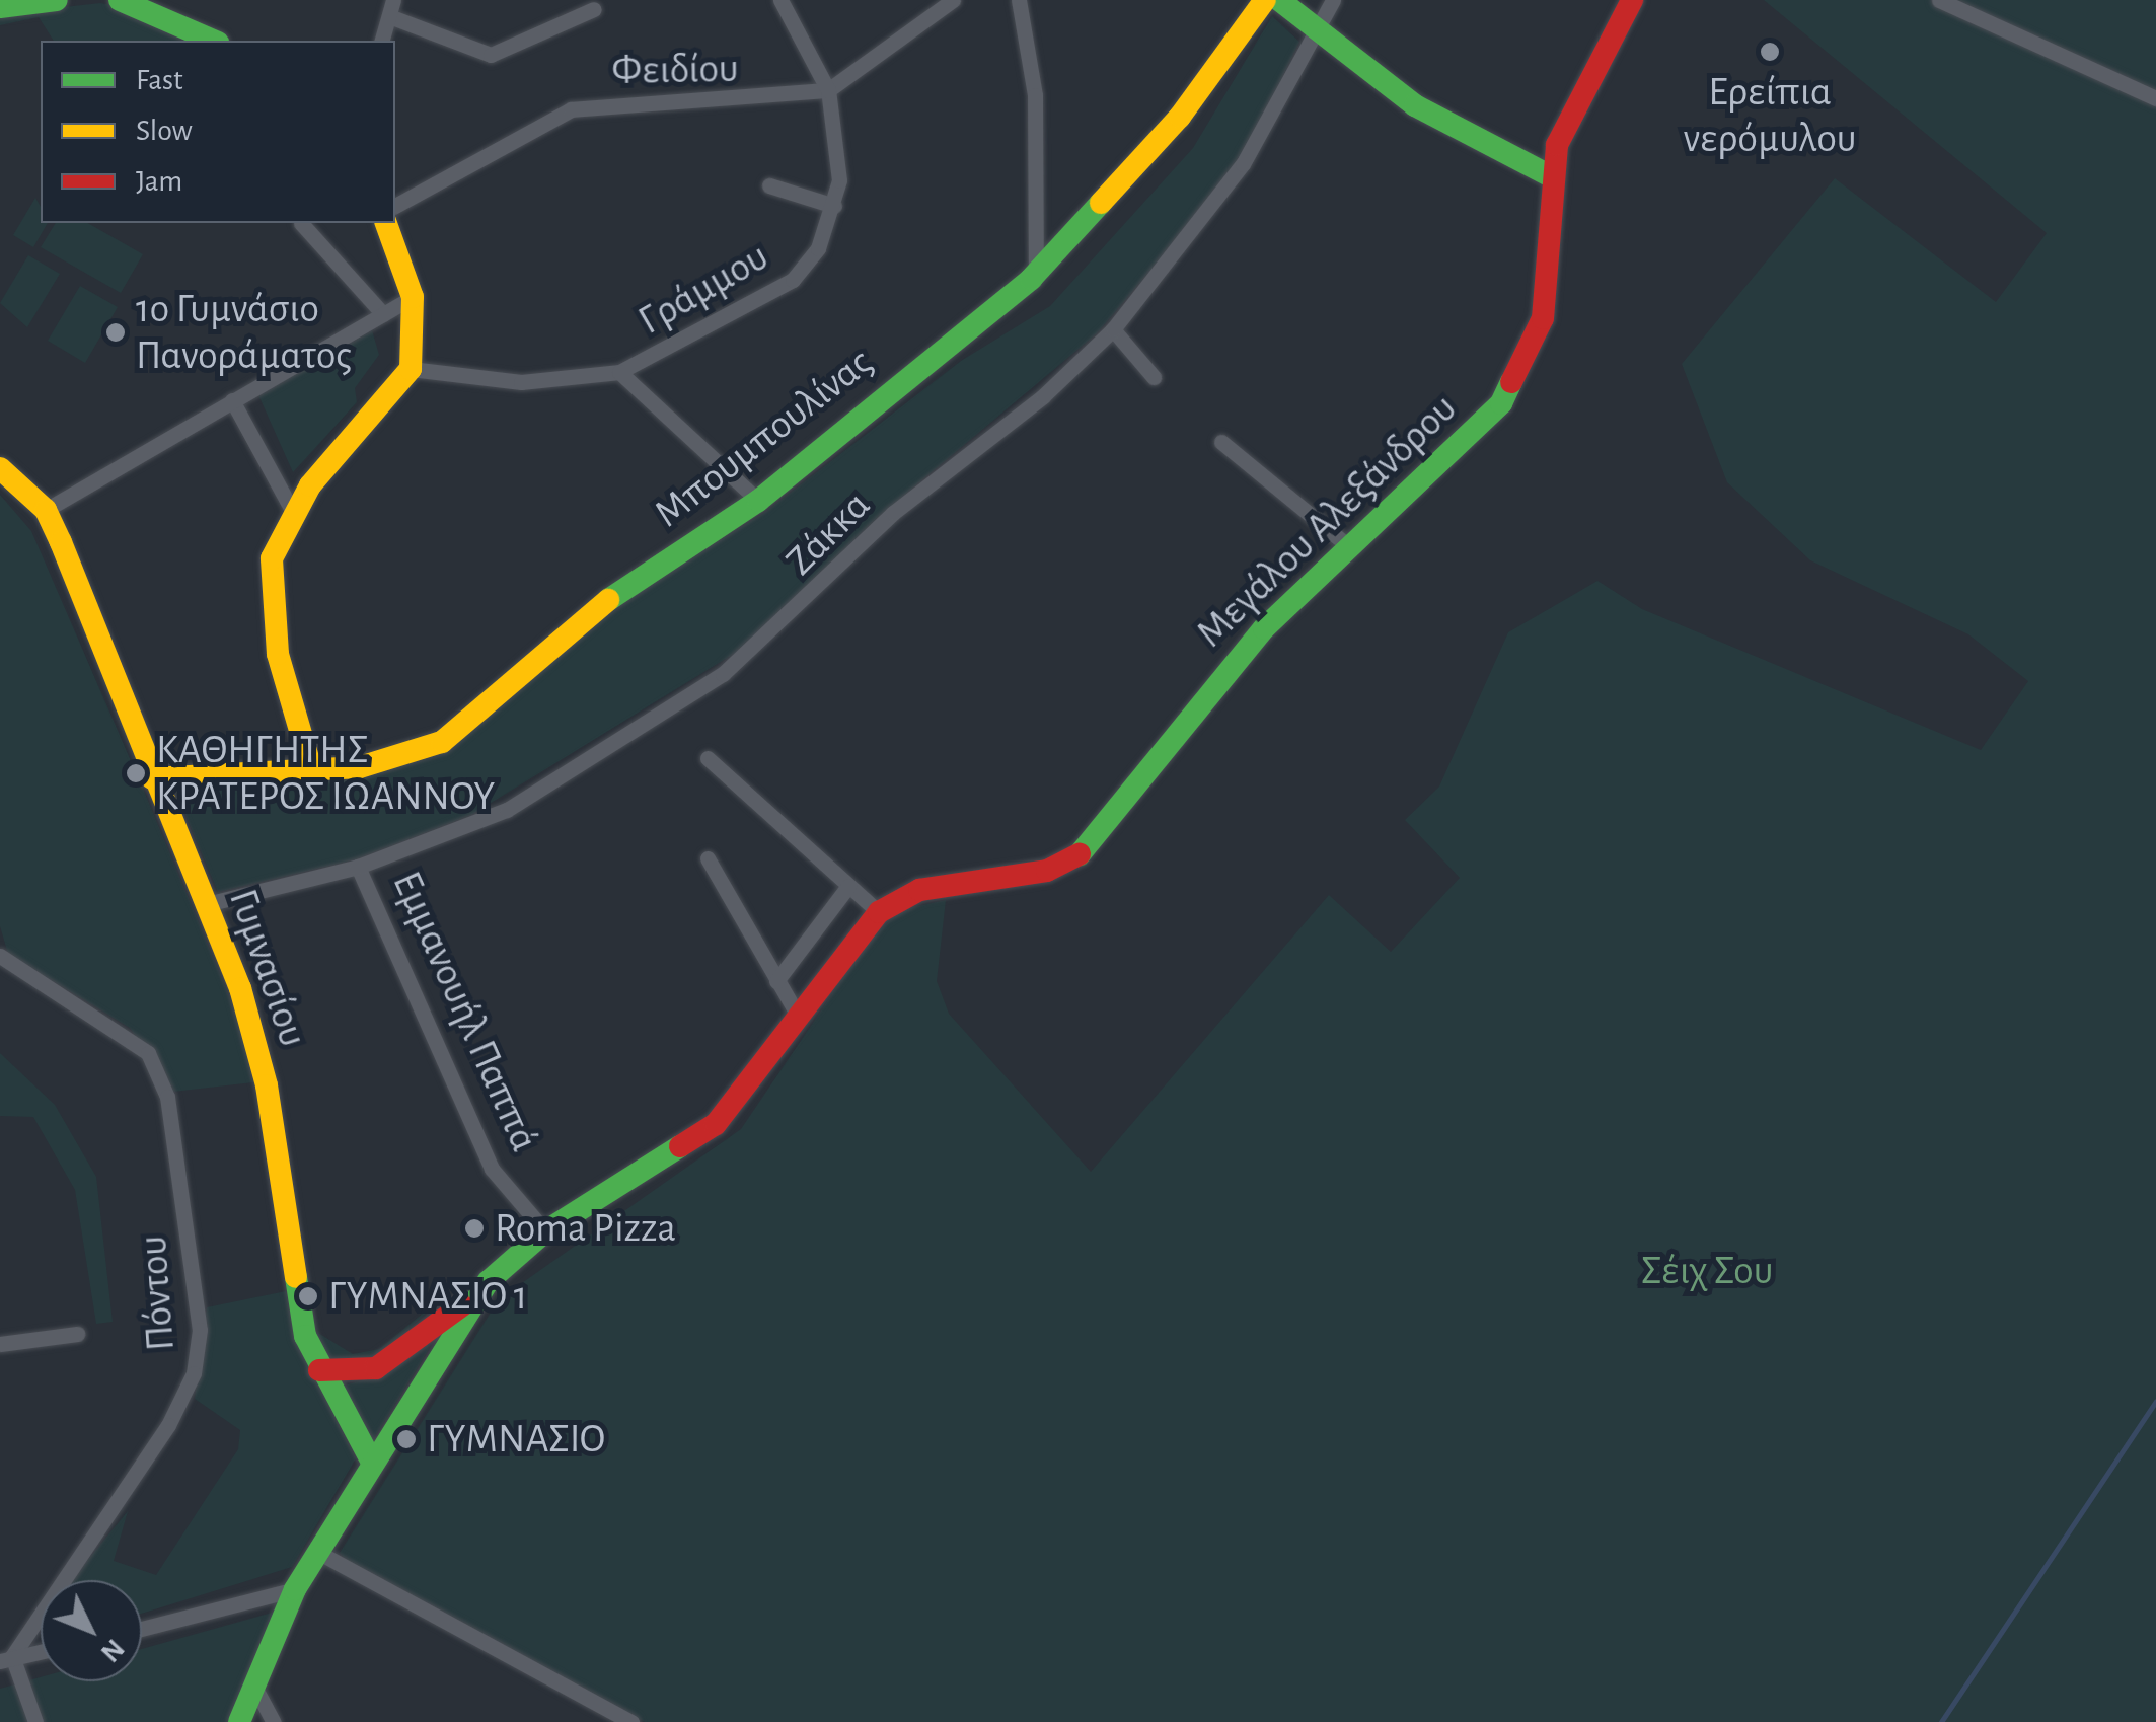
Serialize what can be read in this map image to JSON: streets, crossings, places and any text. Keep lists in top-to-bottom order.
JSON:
{
  "streets": {
    "street": [
      "Φειδίου",
      "Γράμμου",
      "Μπουμπουλίνας",
      "Μεγάλου Αλεξάνδρου",
      "Ζάκκα",
      "Γυμνασίου",
      "Εμμανουήλ Παππά",
      "Πόντου"
    ]
  },
  "crossings": [
    ["Μπουμπουλίνας", "Γυμνασίου"],
    ["Μεγάλου Αλεξάνδρου", "Γυμνασίου"],
    ["Μεγάλου Αλεξάνδρου", "Εμμανουήλ Παππά"],
    ["Ζάκκα", "Γυμνασίου"],
    ["Ζάκκα", "Εμμανουήλ Παππά"]
  ],
  "parks": ["Σέιχ Σου"],
  "places": [
    "Ερείπια νερόμυλου",
    "1ο Γυμνάσιο Πανοράματος",
    "ΚΑΘΗΓΗΤΗΣ ΚΡΑΤΕΡΟΣ ΙΩΑΝΝΟΥ",
    "Roma Pizza",
    "ΓΥΜΝΑΣΙΟ 1",
    "ΓΥΜΝΑΣΙΟ"
  ],
  "legend": ["Fast", "Slow", "Jam"],
  "north": "bottom right"
}
